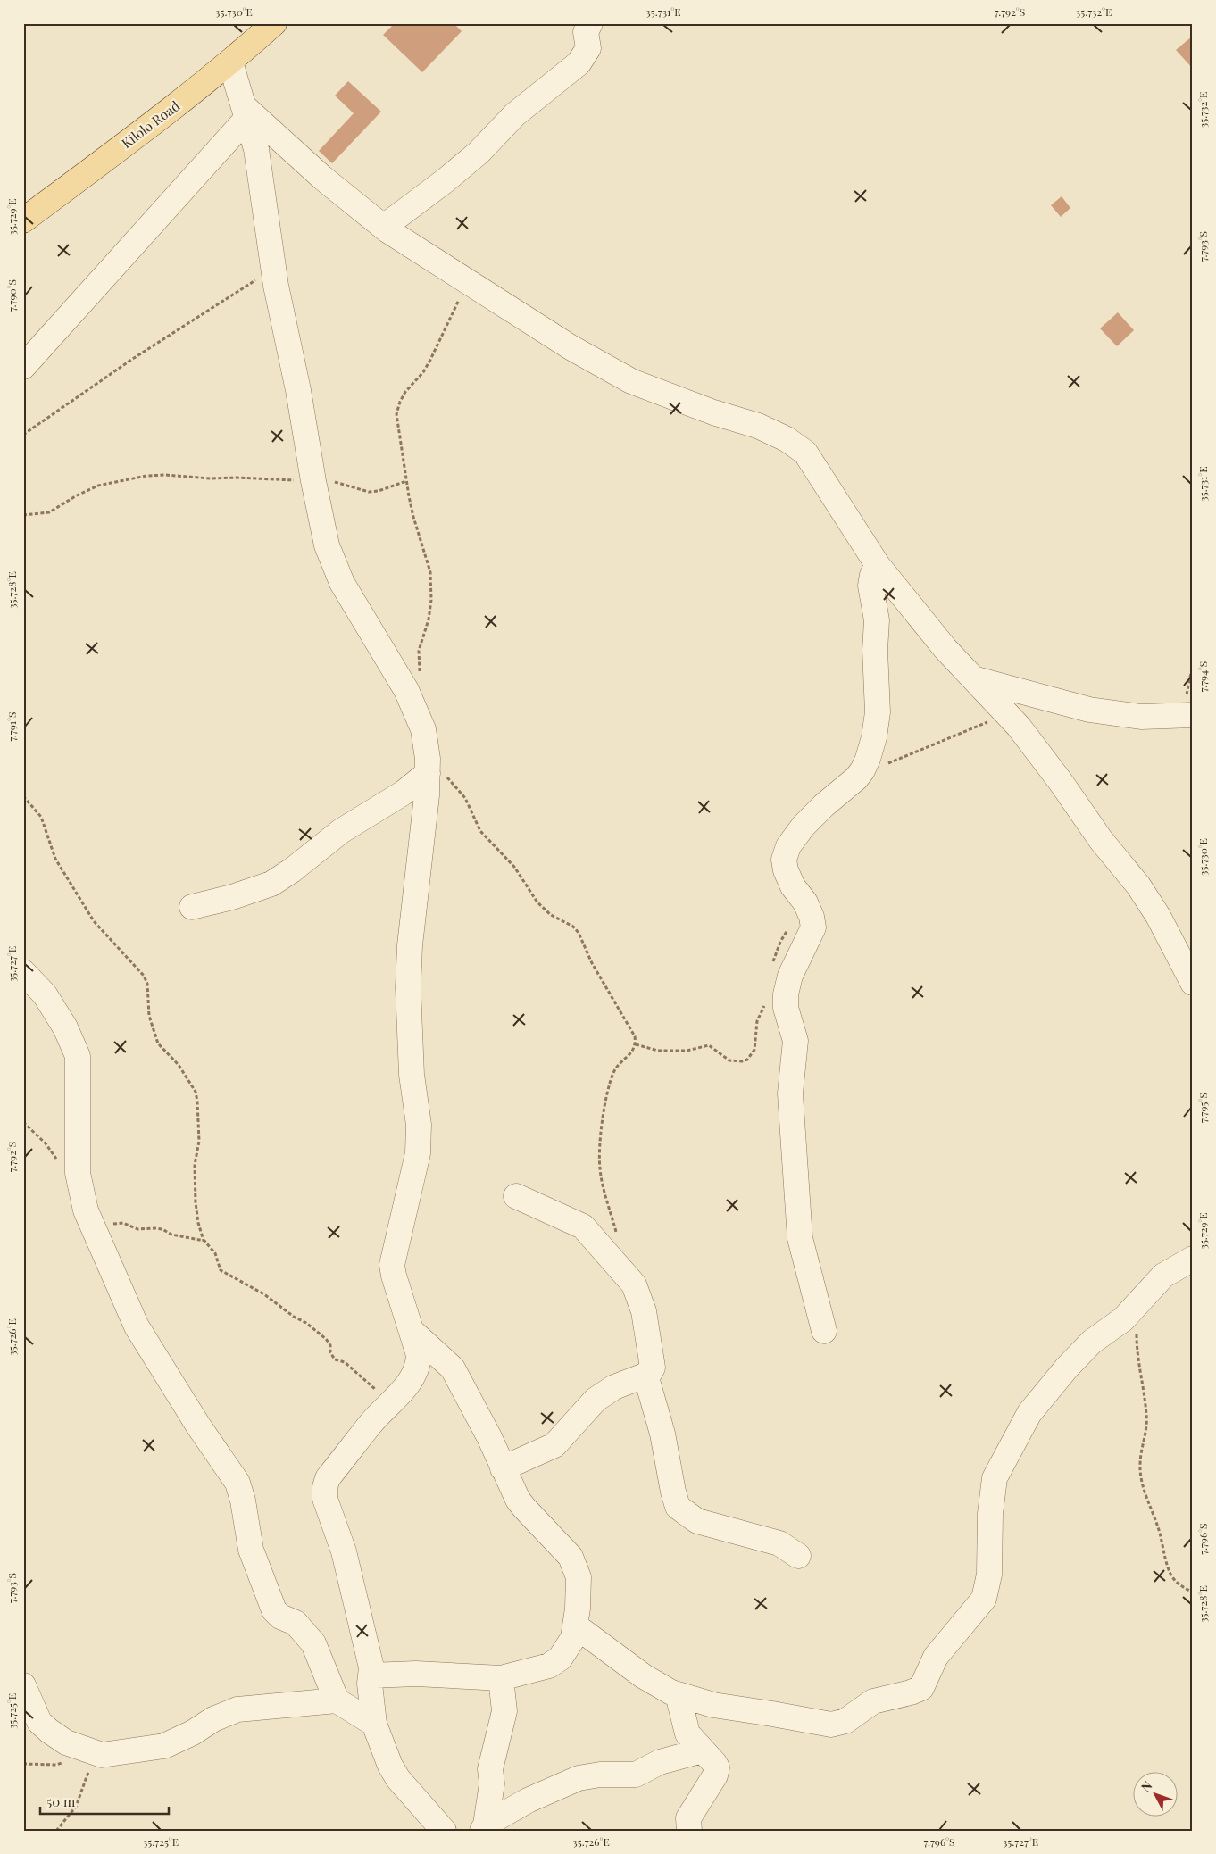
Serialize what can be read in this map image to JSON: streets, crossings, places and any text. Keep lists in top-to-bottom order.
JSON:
{
  "streets": {
    "main road": ["Kilolo Road"]
  },
  "scale_bar": "50 m",
  "north": "top left",
  "coordinates": [
    "35.730°E",
    "35.731°E",
    "7.792°S",
    "35.732°E",
    "35.729°E",
    "7.793°S",
    "7.790°S",
    "35.728°E",
    "7.794°S",
    "7.791°S",
    "35.727°E",
    "7.795°S",
    "35.726°E",
    "7.796°S",
    "35.725°E"
  ]
}
